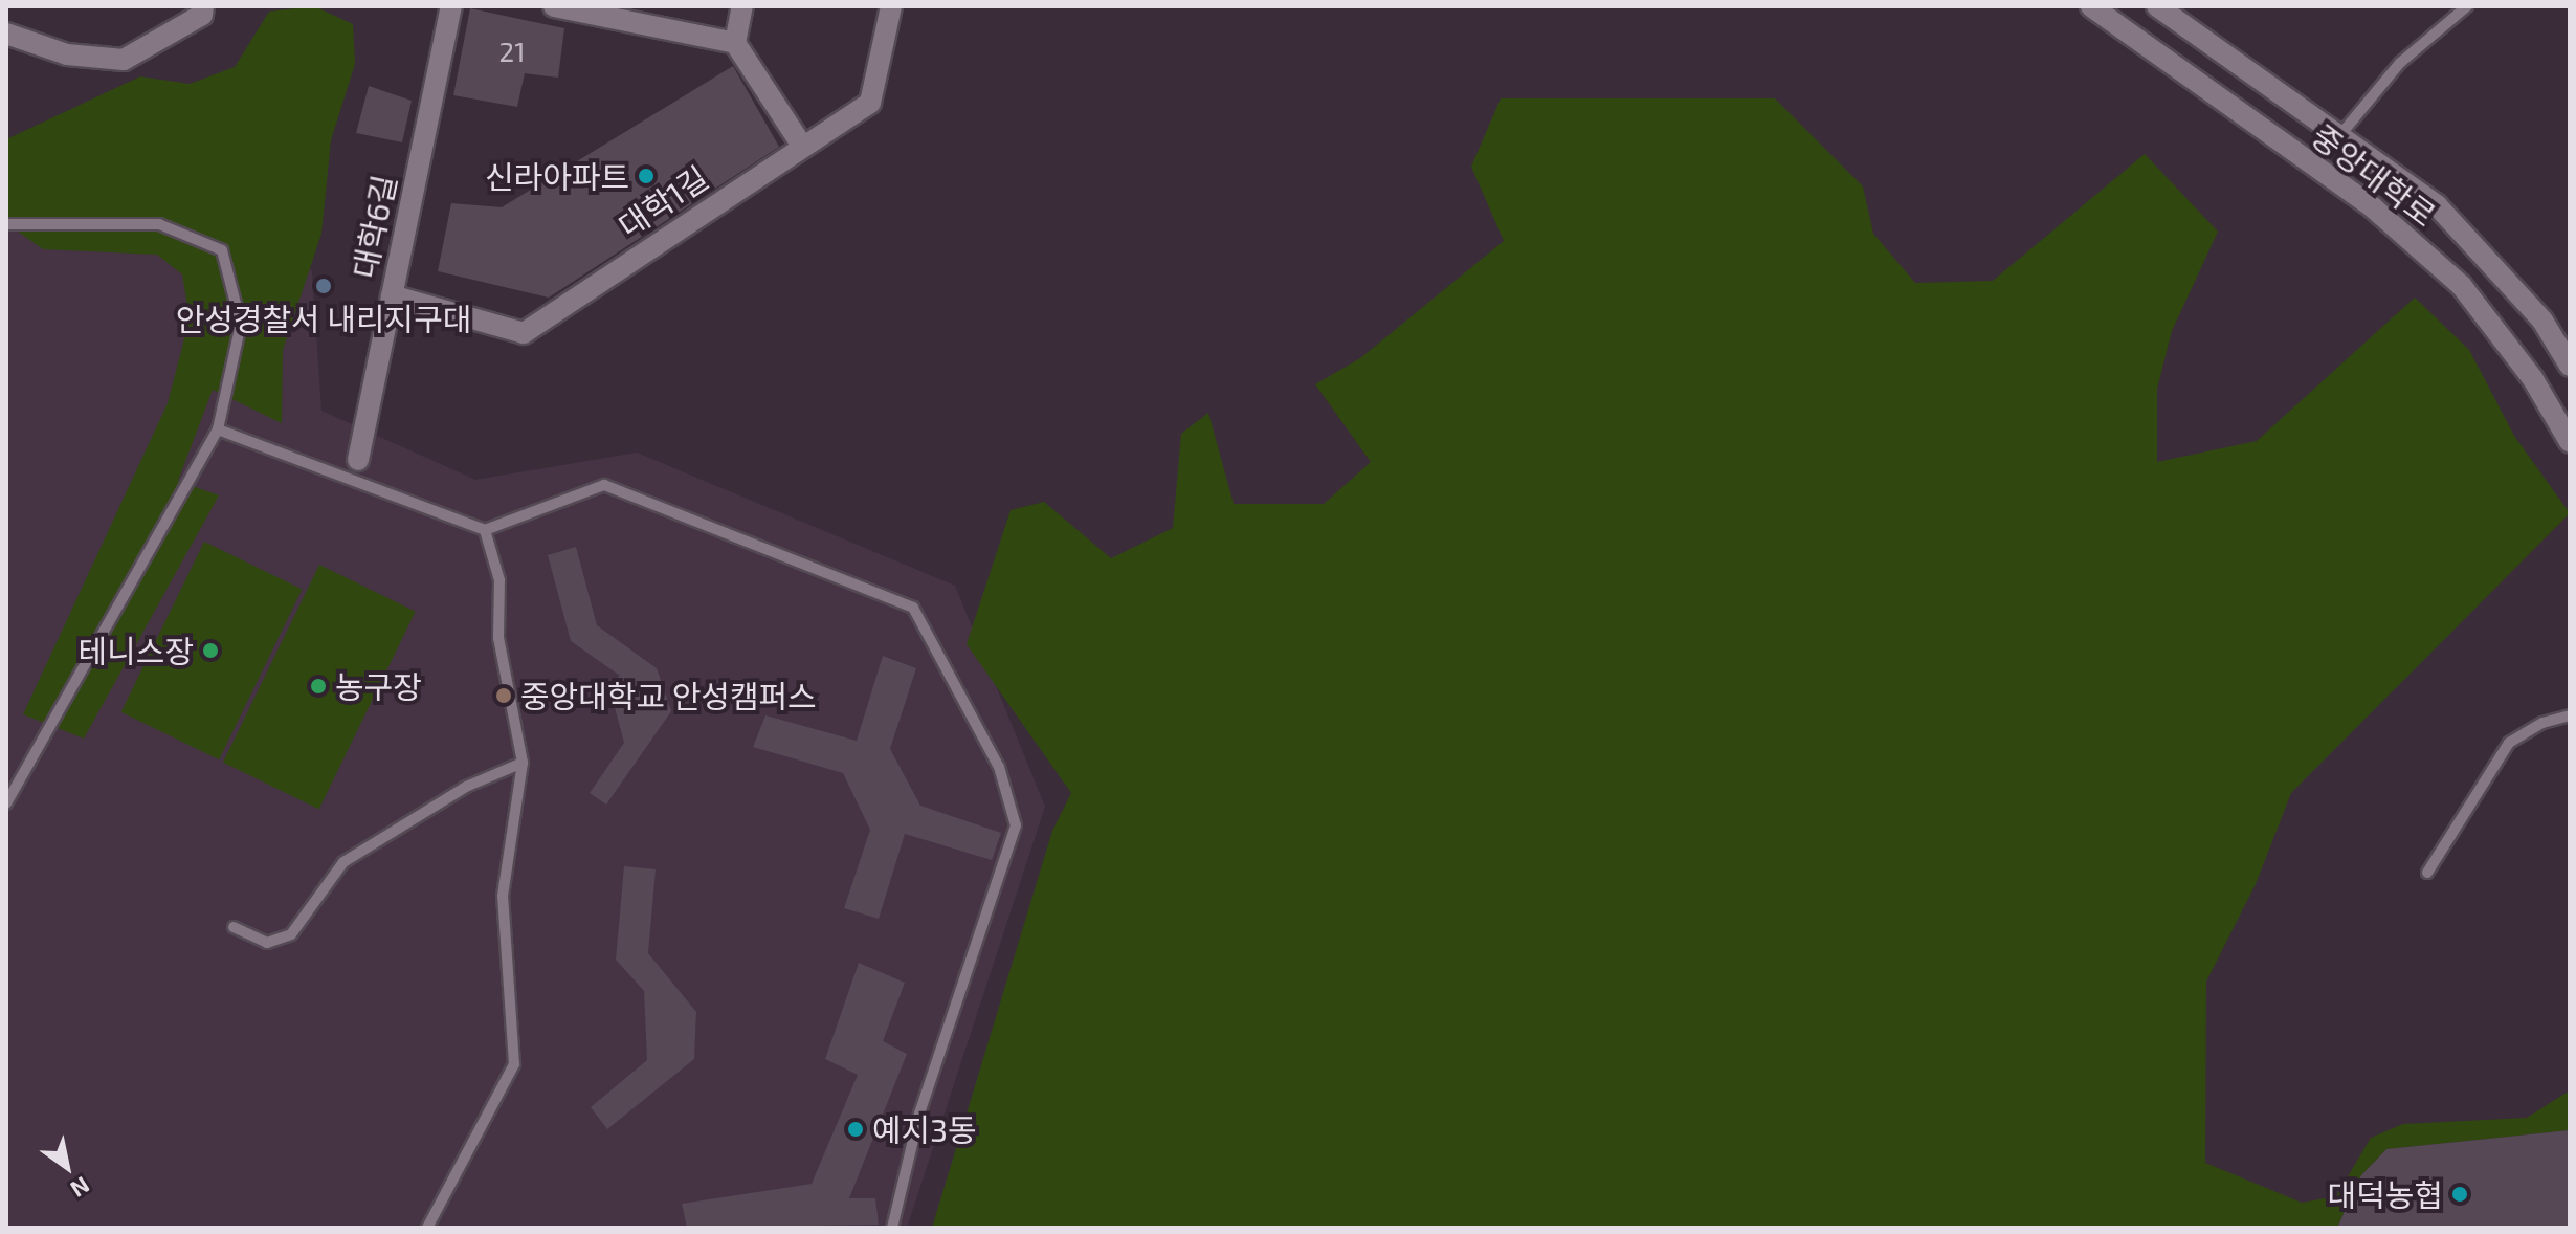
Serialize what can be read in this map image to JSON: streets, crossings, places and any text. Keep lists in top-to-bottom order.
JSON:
{
  "streets": {
    "street": ["중앙대학로", "대학1길", "대학6길"]
  },
  "crossings": [
    ["대학1길", "대학6길"]
  ],
  "places": [
    "신라아파트",
    "안성경찰서 내리지구대",
    "테니스장",
    "농구장",
    "중앙대학교 안성캠퍼스",
    "예지3동",
    "대덕농협"
  ],
  "house_numbers": ["21"],
  "north": "bottom right"
}
